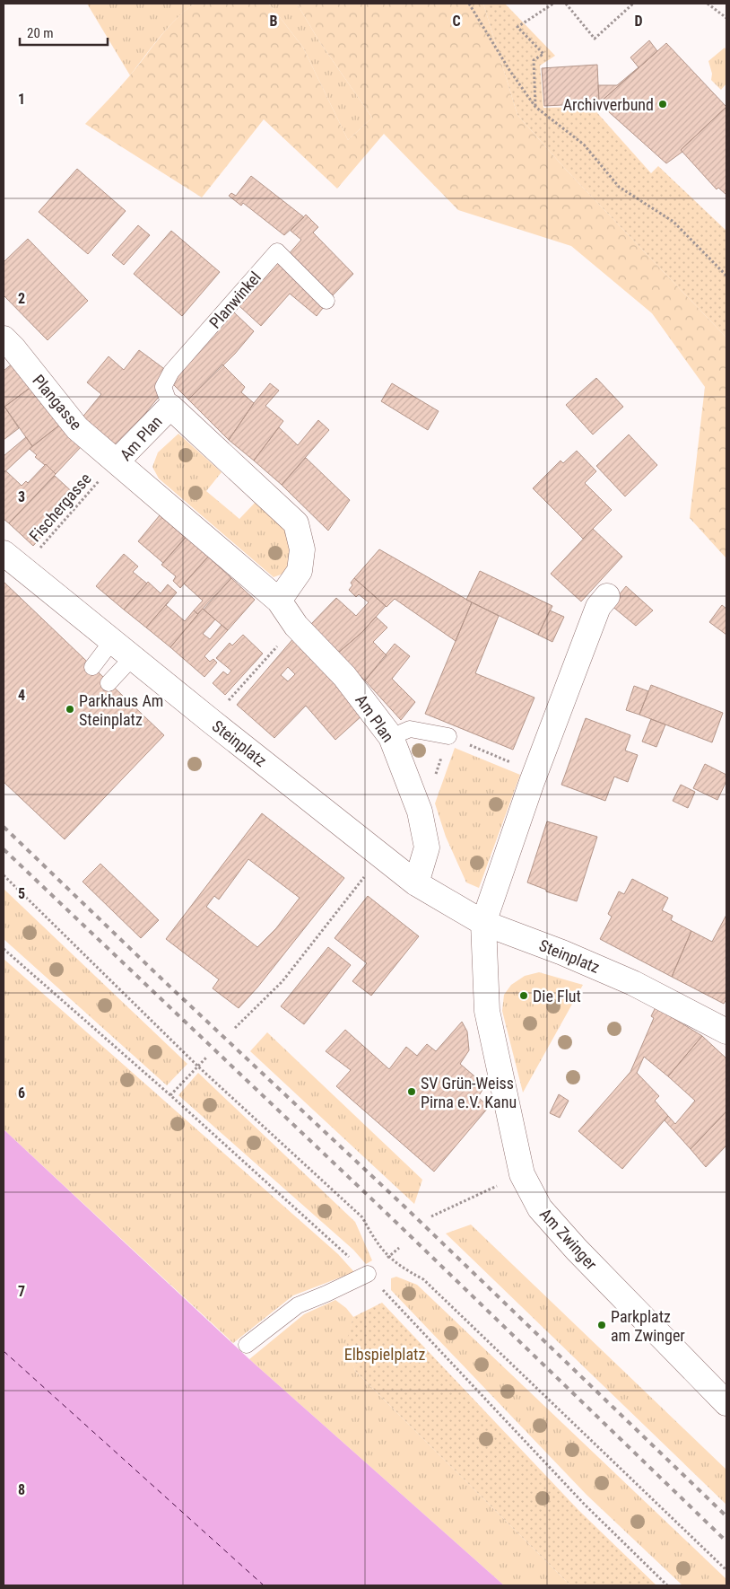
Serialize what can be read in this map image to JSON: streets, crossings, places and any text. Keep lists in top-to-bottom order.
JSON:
{
  "streets": {
    "street": [
      "Plangasse",
      "Am Plan",
      "Steinplatz",
      "Am Zwinger"
    ],
    "lane": ["Planwinkel"],
    "path": ["Fischergasse"]
  },
  "crossings": [
    ["Planwinkel", "Am Plan"],
    ["Plangasse", "Am Plan"],
    ["Plangasse", "Fischergasse"],
    ["Am Plan", "Fischergasse"],
    ["Am Plan", "Steinplatz"],
    ["Fischergasse", "Steinplatz"],
    ["Steinplatz", "Am Zwinger"]
  ],
  "parks": ["Elbspielplatz"],
  "places": [
    "Archivverbund",
    "Parkhaus Am Steinplatz",
    "Die Flut",
    "SV Grün-Weiss Pirna e.V. Kanu",
    "Parkplatz am Zwinger"
  ],
  "scale_bar": "20 m",
  "grid": {
    "columns": ["B", "C", "D"],
    "rows": [
      "1",
      "2",
      "3",
      "4",
      "5",
      "6",
      "7",
      "8"
    ]
  }
}
